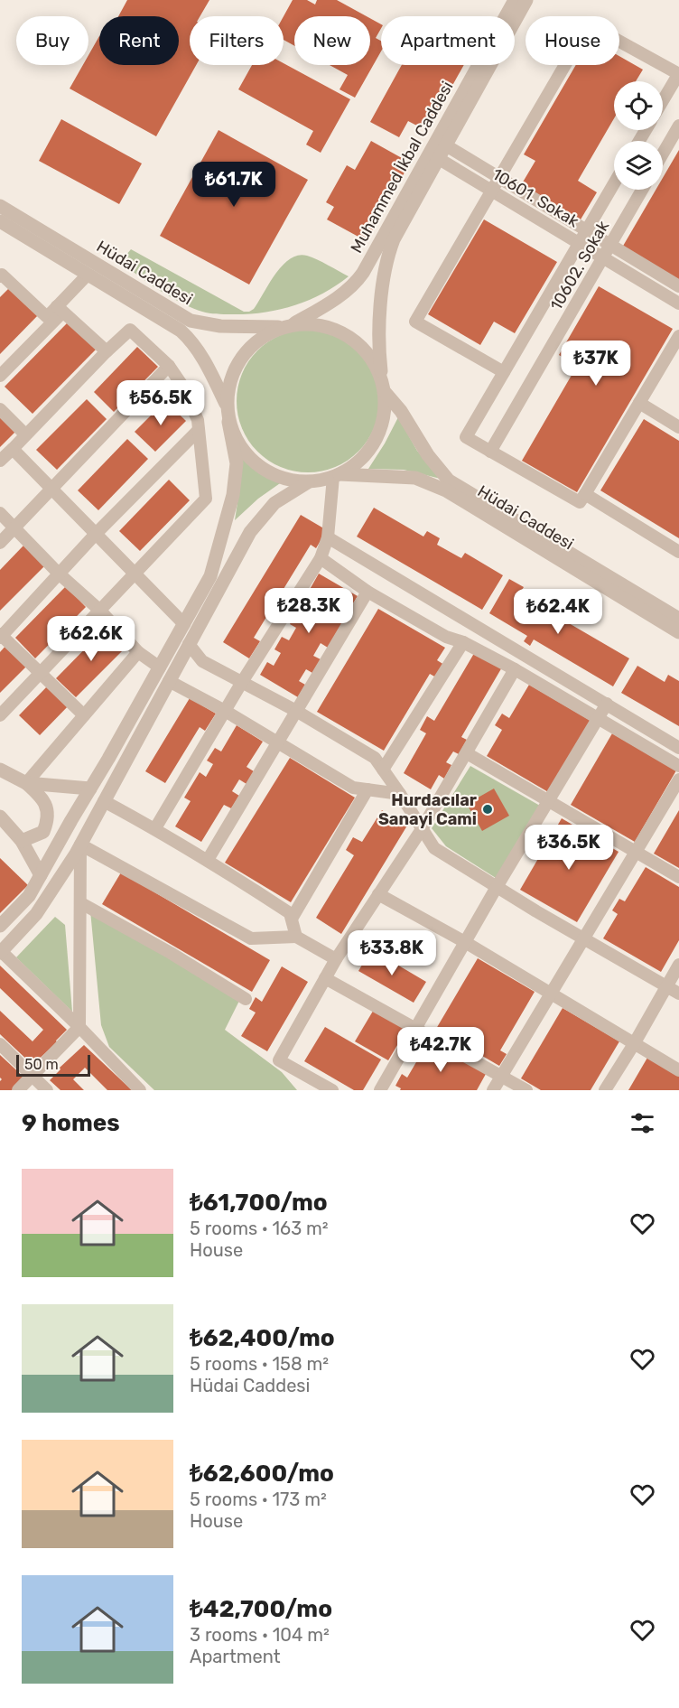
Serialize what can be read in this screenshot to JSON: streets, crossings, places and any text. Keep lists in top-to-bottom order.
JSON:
{
  "streets": {
    "street": [
      "Muhammed İkbal Caddesi",
      "10601. Sokak",
      "10602. Sokak",
      "Hüdai Caddesi"
    ]
  },
  "crossings": [
    ["Muhammed İkbal Caddesi", "10601. Sokak"],
    ["Muhammed İkbal Caddesi", "Hüdai Caddesi"],
    ["10601. Sokak", "10602. Sokak"]
  ],
  "places": ["Hurdacılar Sanayi Cami"],
  "scale_bar": "50 m",
  "page": {
    "chip": [
      "Buy",
      "Rent",
      "Filters",
      "New",
      "Apartment",
      "House"
    ],
    "price": [
      "₺61.7K",
      "₺37K",
      "₺56.5K",
      "₺28.3K",
      "₺62.4K",
      "₺62.6K",
      "₺36.5K",
      "₺33.8K",
      "₺42.7K"
    ],
    "scale": "50 m",
    "heading": "9 homes",
    "list": [
      {
        "name": "₺61,700/mo",
        "note": "5 rooms · 163 m² · House"
      },
      {
        "name": "₺62,400/mo",
        "note": "5 rooms · 158 m² · Hüdai Caddesi"
      },
      {
        "name": "₺62,600/mo",
        "note": "5 rooms · 173 m² · House"
      },
      {
        "name": "₺42,700/mo",
        "note": "3 rooms · 104 m² · Apartment"
      }
    ]
  }
}
